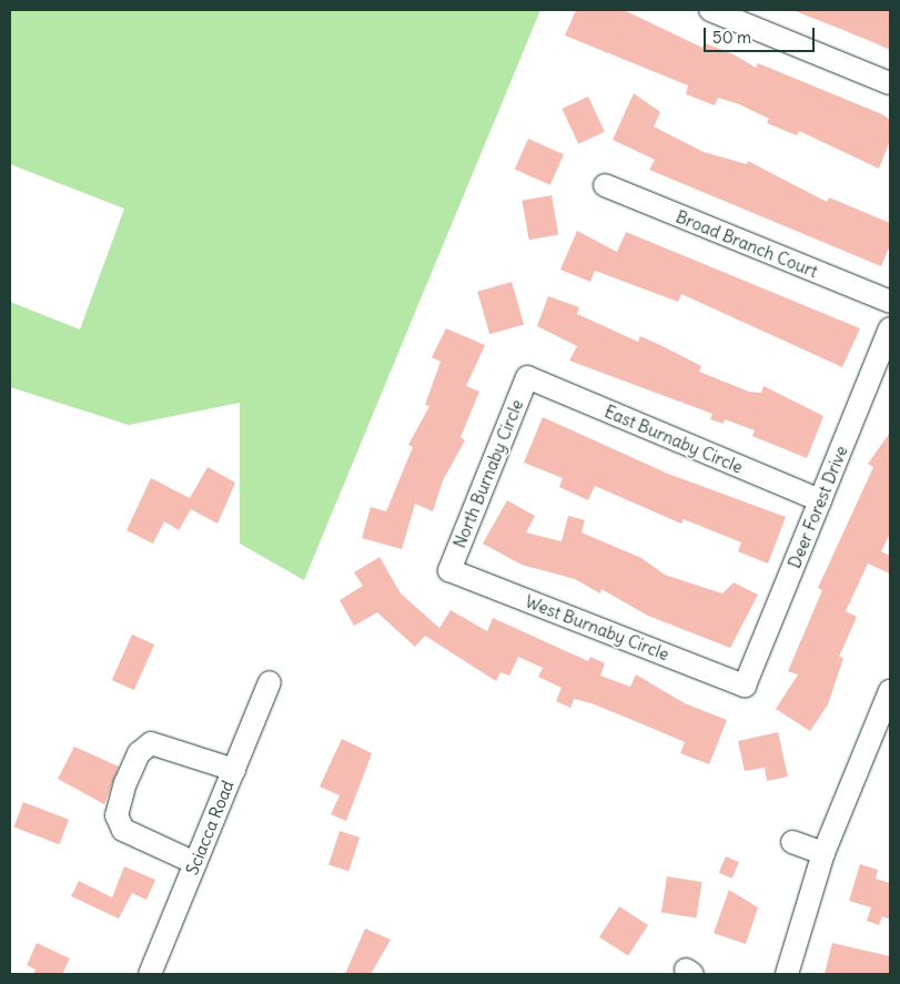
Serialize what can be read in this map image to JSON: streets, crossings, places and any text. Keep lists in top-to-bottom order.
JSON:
{
  "streets": {
    "street": [
      "Broad Branch Court",
      "East Burnaby Circle",
      "North Burnaby Circle",
      "Deer Forest Drive",
      "West Burnaby Circle",
      "Sciacca Road"
    ]
  },
  "crossings": [
    ["East Burnaby Circle", "North Burnaby Circle"],
    ["East Burnaby Circle", "Deer Forest Drive"],
    ["North Burnaby Circle", "West Burnaby Circle"],
    ["Deer Forest Drive", "West Burnaby Circle"]
  ],
  "scale_bar": "50 m"
}
